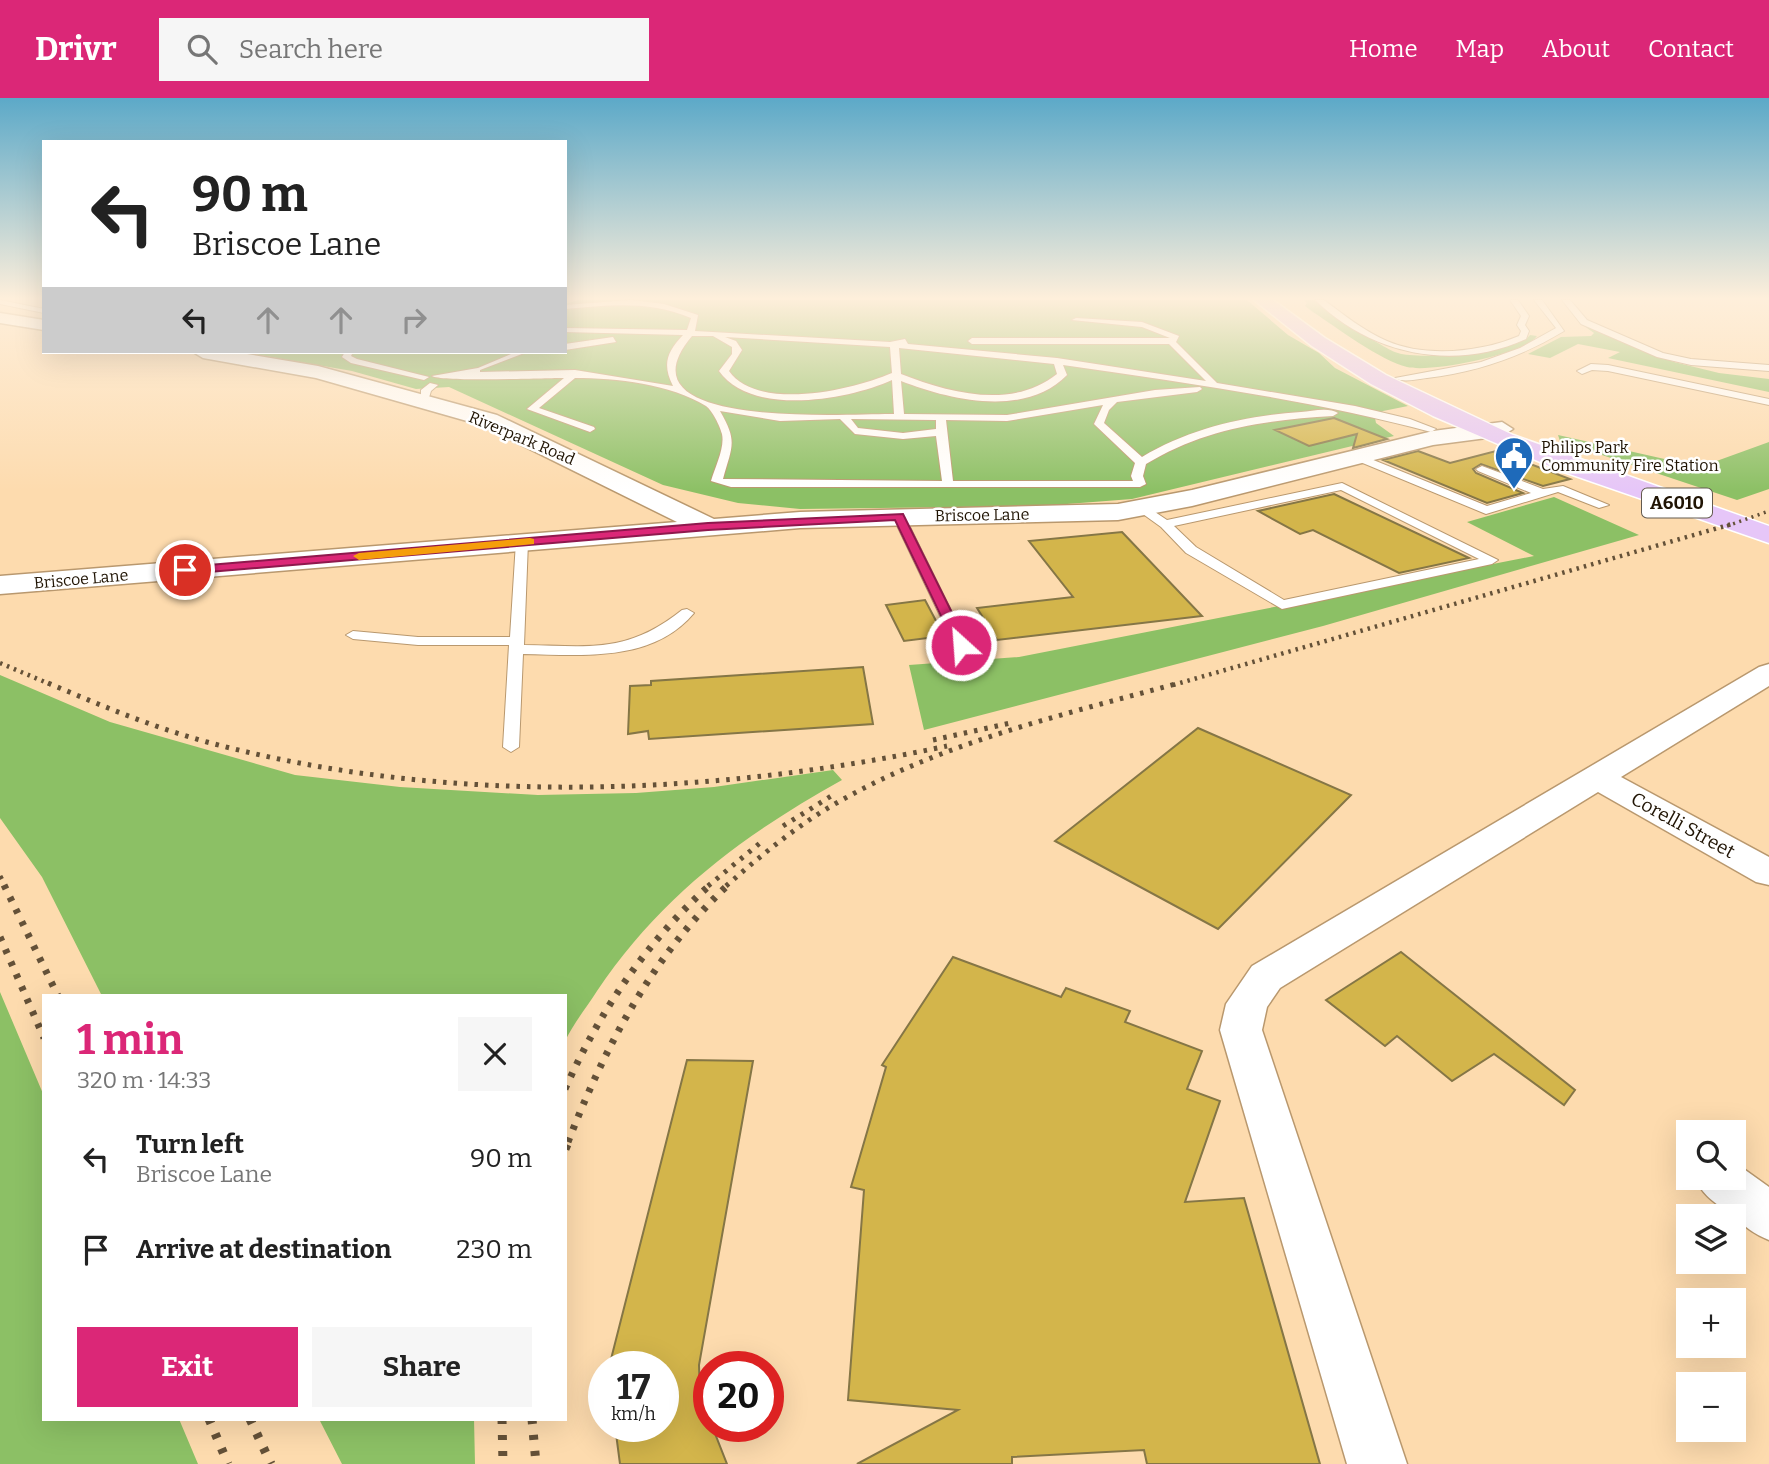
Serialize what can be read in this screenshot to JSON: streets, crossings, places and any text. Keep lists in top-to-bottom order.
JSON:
{
  "streets": {
    "highway": ["A6010"],
    "street": ["Riverpark Road", "Briscoe Lane", "Corelli Street"]
  },
  "crossings": [
    ["Riverpark Road", "Briscoe Lane"],
    ["A6010", "Briscoe Lane"]
  ],
  "places": {
    "public building": ["Philips Park Community Fire Station"]
  },
  "page": {
    "header": "Drivr",
    "search": "Search here",
    "nav": [
      "Home",
      "Map",
      "About",
      "Contact"
    ],
    "turn": ["90 m", "Briscoe Lane"],
    "heading": ["1 min", "320 m · 14:33"],
    "list": [
      {
        "name": "Turn left",
        "note": "Briscoe Lane",
        "value": "90 m"
      },
      {
        "name": "Arrive at destination",
        "value": "230 m"
      }
    ],
    "map_buttons": ["+", "−"],
    "buttons": ["Exit", "Share"],
    "speed": "17 km/h",
    "limit": "20"
  }
}
